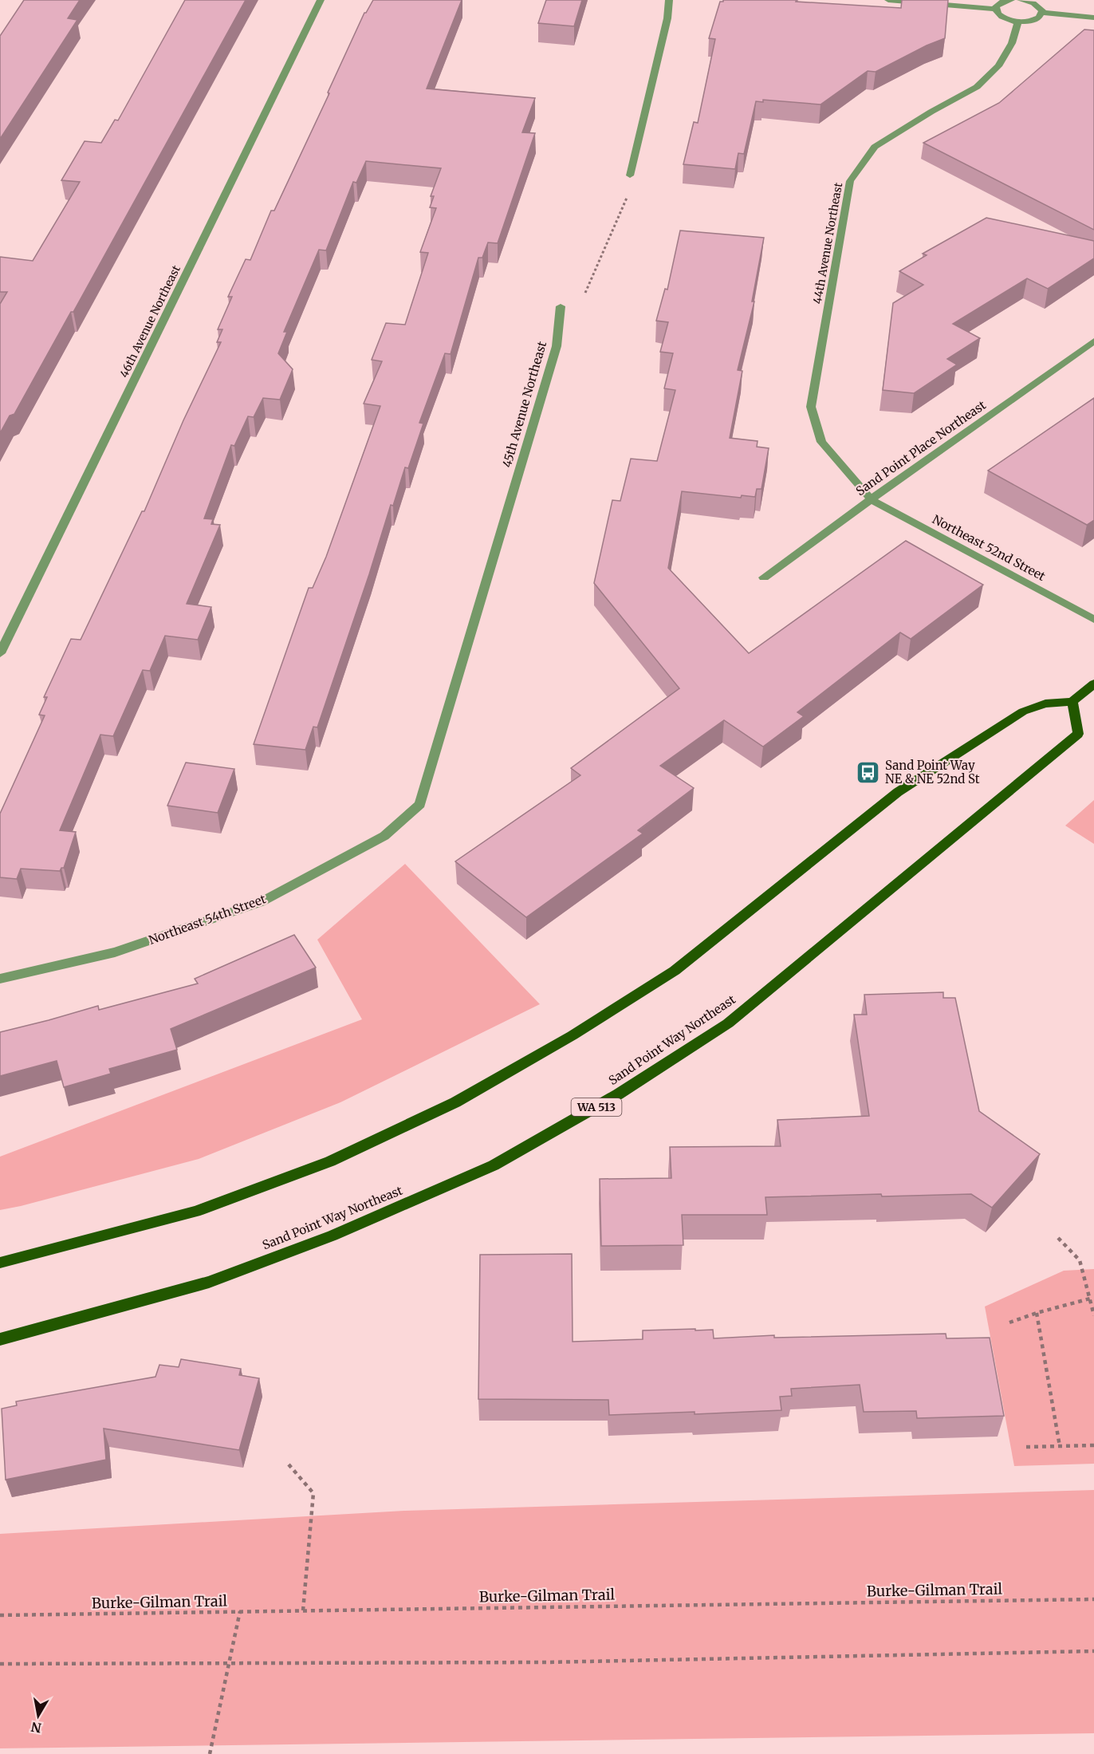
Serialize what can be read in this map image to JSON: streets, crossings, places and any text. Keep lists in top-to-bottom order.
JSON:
{
  "streets": {
    "main road": ["Sand Point Way Northeast", "WA 513"],
    "street": [
      "44th Avenue Northeast",
      "46th Avenue Northeast",
      "45th Avenue Northeast",
      "Sand Point Place Northeast",
      "Northeast 52nd Street",
      "Northeast 54th Street"
    ],
    "path": ["Burke-Gilman Trail"]
  },
  "crossings": [
    ["44th Avenue Northeast", "Sand Point Place Northeast"],
    ["44th Avenue Northeast", "Northeast 52nd Street"],
    ["45th Avenue Northeast", "Northeast 54th Street"],
    ["Sand Point Place Northeast", "Northeast 52nd Street"]
  ],
  "places": {
    "bus stop": ["Sand Point Way NE & NE 52nd St"]
  },
  "north": "bottom"
}
